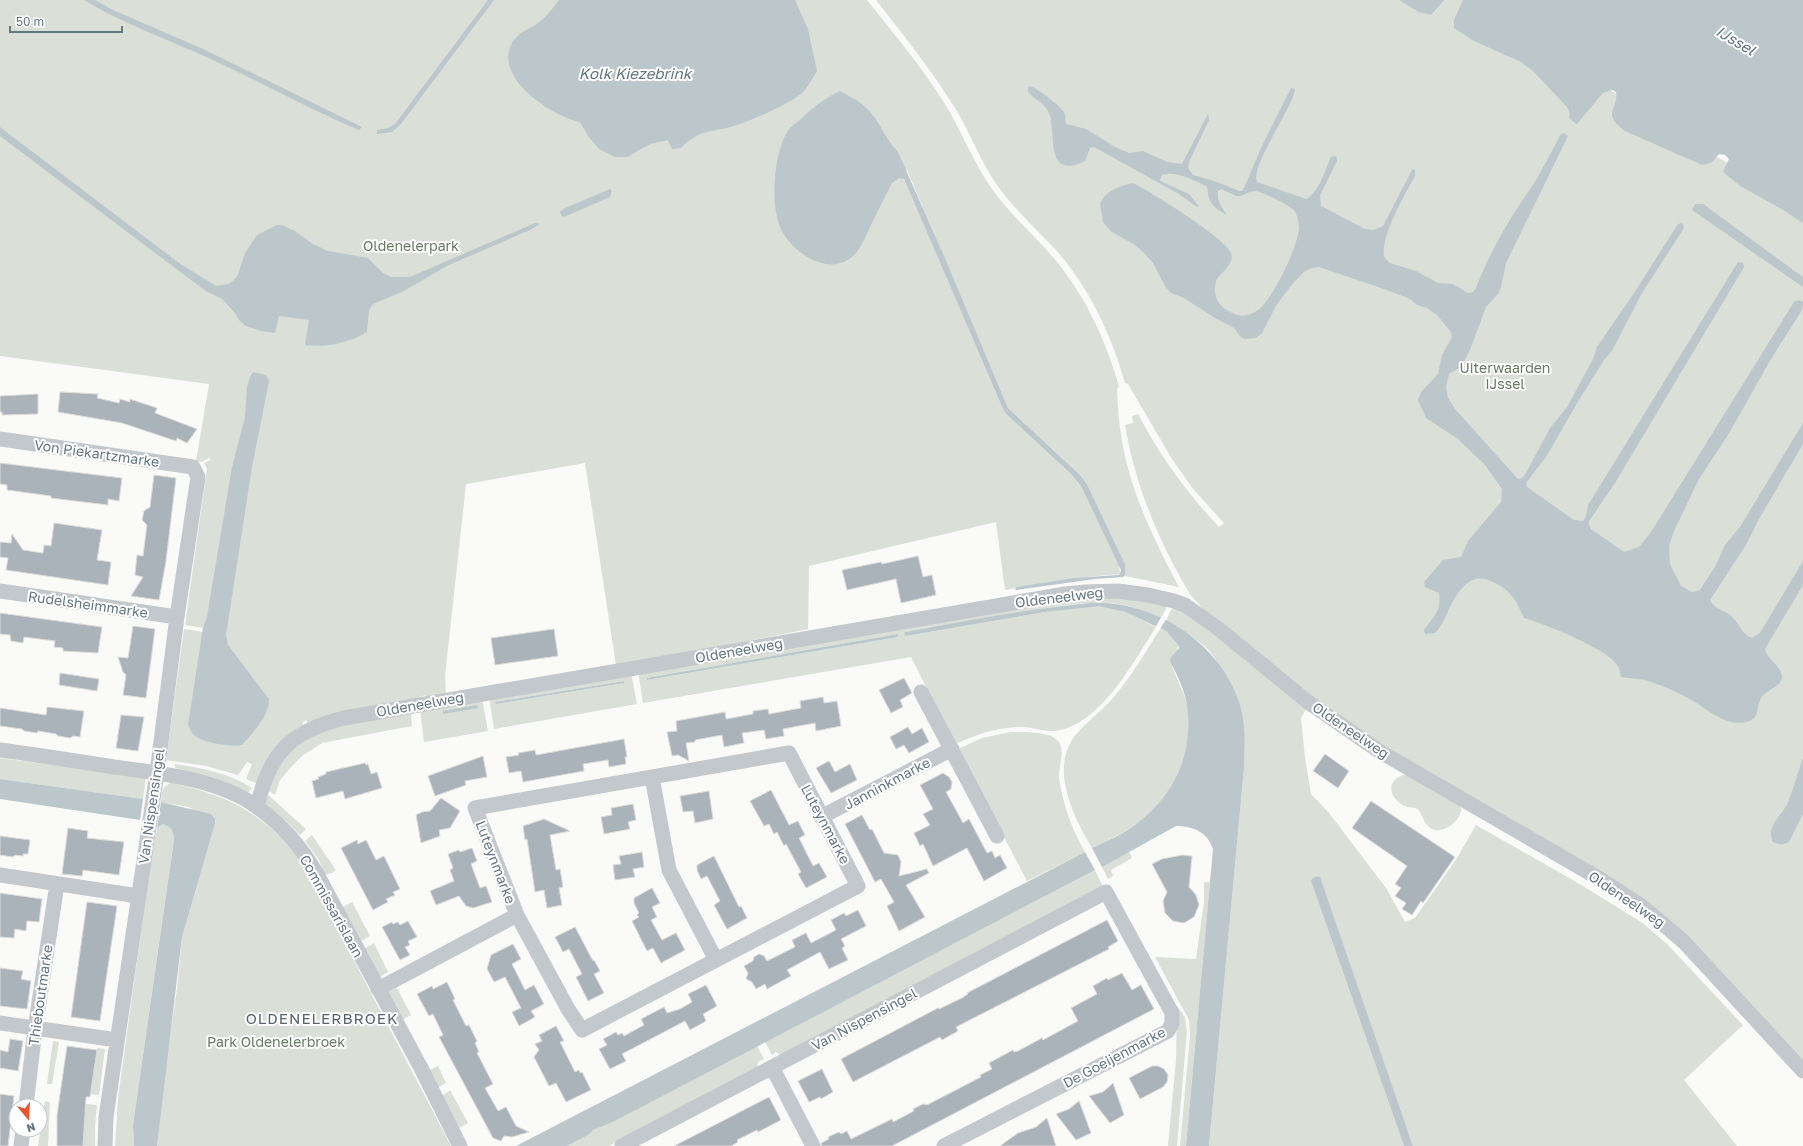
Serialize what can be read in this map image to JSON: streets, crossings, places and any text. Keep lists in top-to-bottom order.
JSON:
{
  "streets": {
    "street": [
      "Von Piekartzmarke",
      "Oldeneelweg",
      "Rudelsheimmarke",
      "Janninkmarke",
      "Van Nispensingel",
      "Luteynmarke",
      "Commissarislaan",
      "Thieboutmarke",
      "De Goeijenmarke"
    ]
  },
  "crossings": [
    ["Von Piekartzmarke", "Van Nispensingel"],
    ["Oldeneelweg", "Commissarislaan"],
    ["Rudelsheimmarke", "Van Nispensingel"],
    ["Janninkmarke", "Luteynmarke"],
    ["Van Nispensingel", "Commissarislaan"],
    ["Van Nispensingel", "De Goeijenmarke"],
    ["Luteynmarke", "Commissarislaan"]
  ],
  "districts": ["OLDENELERBROEK"],
  "water": ["IJssel", "Kolk Kiezebrink"],
  "parks": ["Oldenelerpark", "Uiterwaarden IJssel", "Park Oldenelerbroek"],
  "scale_bar": "50 m",
  "north": "bottom"
}
